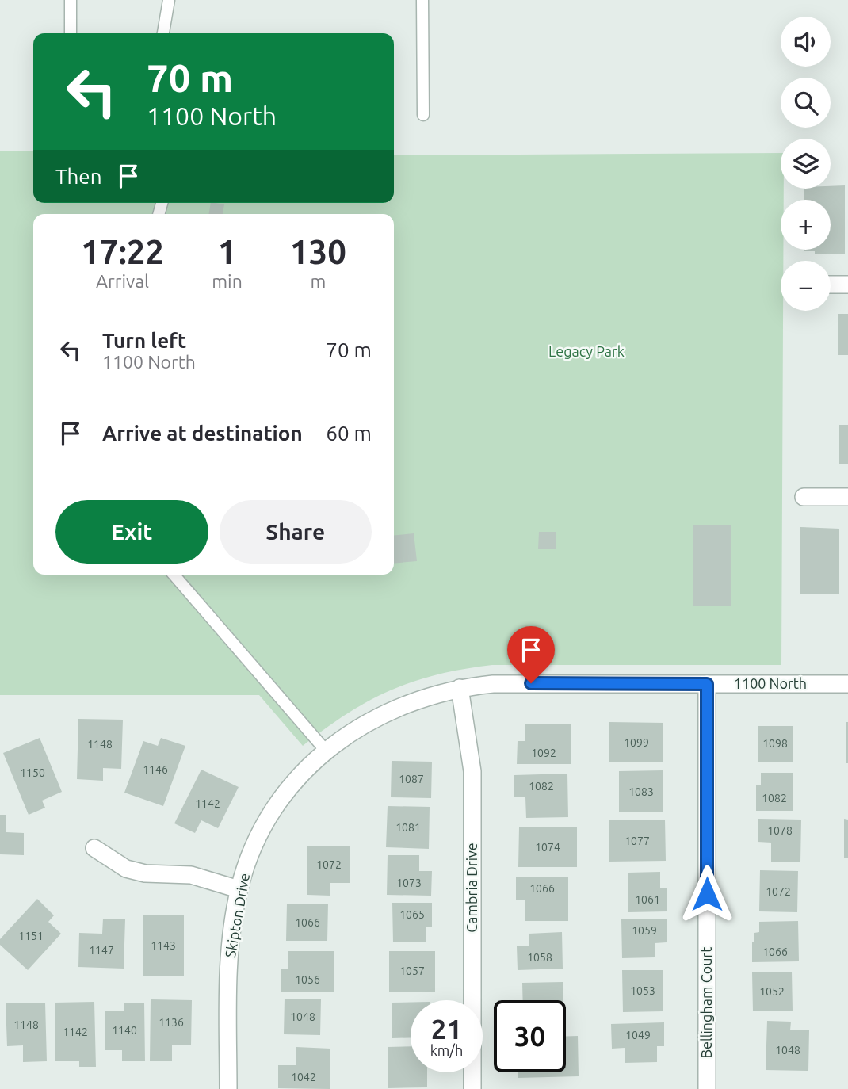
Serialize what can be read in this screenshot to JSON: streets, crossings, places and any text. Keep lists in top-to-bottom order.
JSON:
{
  "streets": {
    "street": [
      "1100 North",
      "Cambria Drive",
      "Skipton Drive",
      "Bellingham Court"
    ]
  },
  "crossings": [
    ["1100 North", "Cambria Drive"],
    ["1100 North", "Skipton Drive"],
    ["1100 North", "Bellingham Court"],
    ["Cambria Drive", "Skipton Drive"]
  ],
  "parks": ["Legacy Park"],
  "house_numbers": [
    "1099",
    "1098",
    "1148",
    "1092",
    "1146",
    "1150",
    "1087",
    "1082",
    "1083",
    "1082",
    "1142",
    "1081",
    "1078",
    "1077",
    "1074",
    "1072",
    "1073",
    "1066",
    "1072",
    "1061",
    "1065",
    "1066",
    "1059",
    "1151",
    "1143",
    "1147",
    "1066",
    "1058",
    "1057",
    "1056",
    "1053",
    "1052",
    "1048",
    "1136",
    "1148",
    "1140",
    "1142",
    "1049",
    "1048",
    "1042"
  ],
  "page": {
    "map_buttons": ["+", "−"],
    "turn": ["70 m", "1100 North"],
    "then": "Then",
    "eta": [
      "17:22",
      "Arrival",
      "1",
      "min",
      "130",
      "m"
    ],
    "list": [
      {
        "name": "Turn left",
        "note": "1100 North",
        "value": "70 m"
      },
      {
        "name": "Arrive at destination",
        "value": "60 m"
      }
    ],
    "buttons": ["Exit", "Share"],
    "speed": "21 km/h",
    "limit": "30"
  }
}
